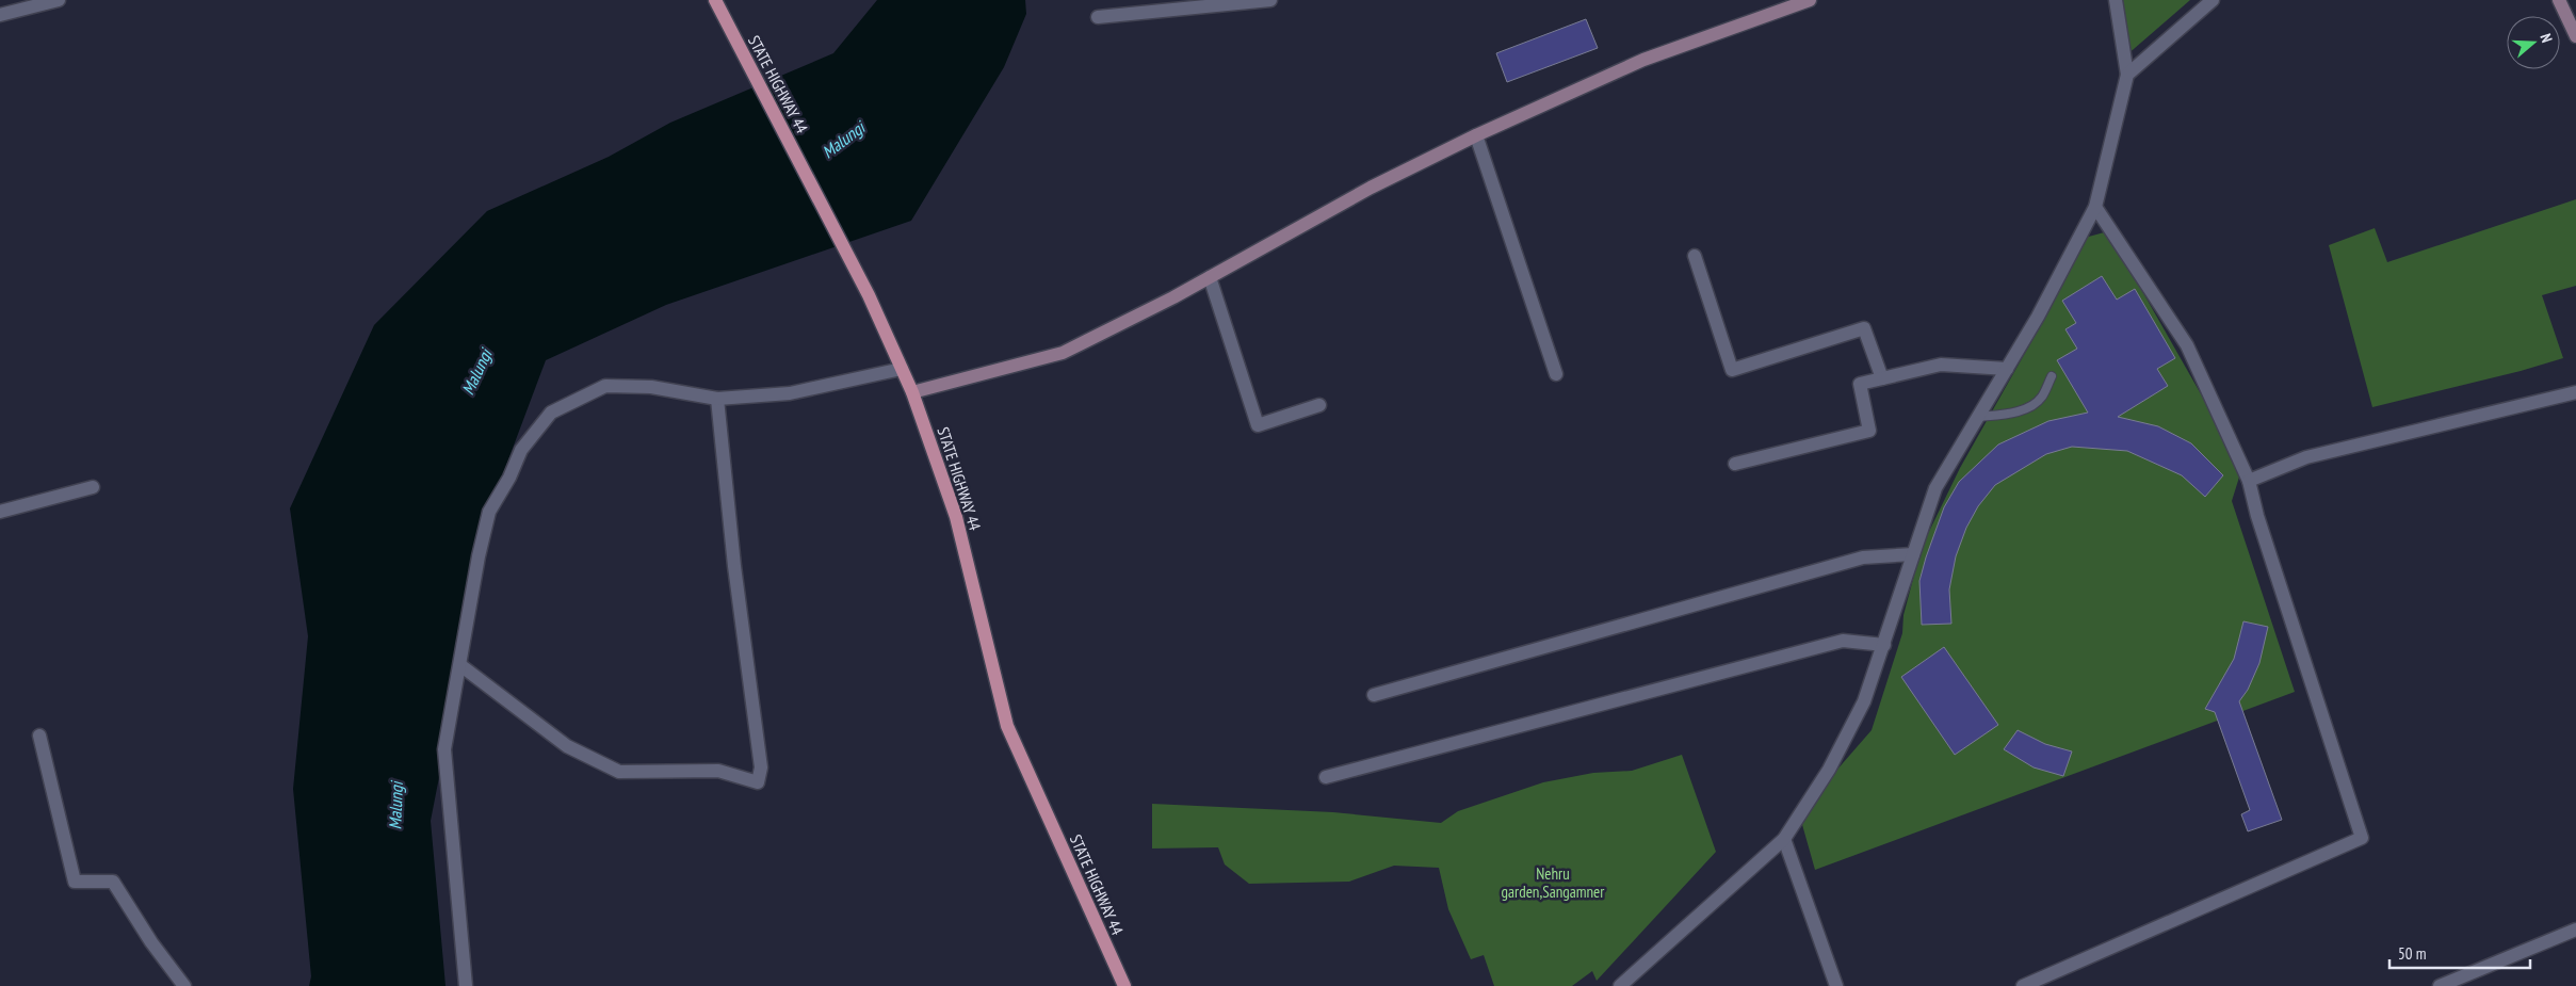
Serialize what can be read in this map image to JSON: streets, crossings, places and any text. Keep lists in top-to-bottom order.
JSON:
{
  "streets": {
    "main road": ["STATE HIGHWAY 44"]
  },
  "water": ["Malungi"],
  "parks": ["Nehru garden,Sangamner"],
  "scale_bar": "50 m",
  "north": "right"
}
